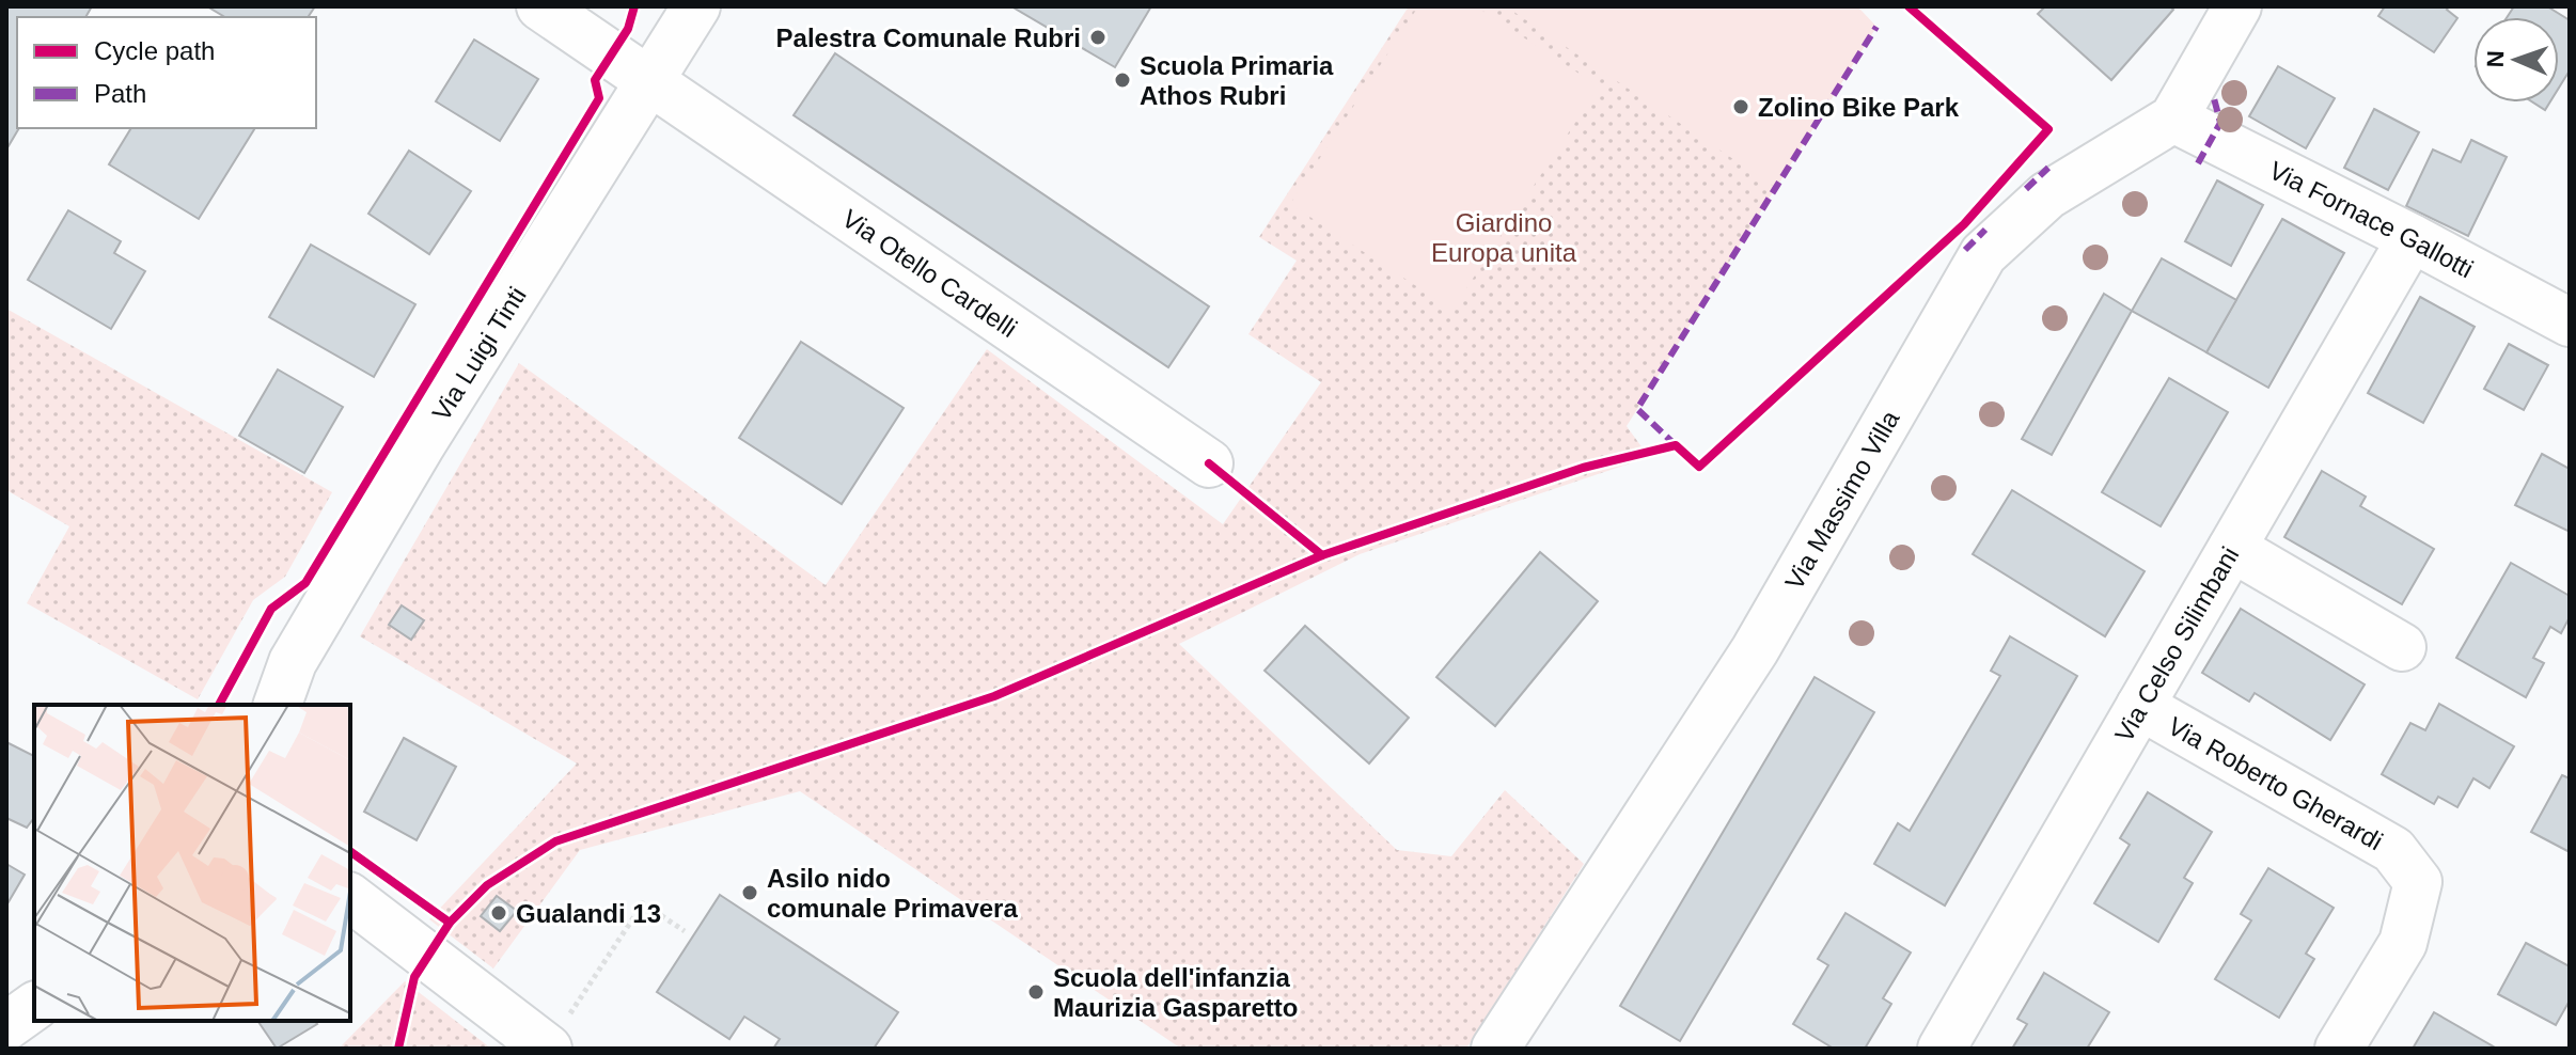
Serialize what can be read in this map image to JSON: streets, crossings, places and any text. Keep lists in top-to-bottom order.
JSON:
{
  "streets": {
    "street": [
      "Via Fornace Gallotti",
      "Via Otello Cardelli",
      "Via Luigi Tinti",
      "Via Massimo Villa",
      "Via Celso Silimbani",
      "Via Roberto Gherardi"
    ]
  },
  "crossings": [
    ["Via Fornace Gallotti", "Via Massimo Villa"],
    ["Via Fornace Gallotti", "Via Celso Silimbani"],
    ["Via Otello Cardelli", "Via Luigi Tinti"],
    ["Via Celso Silimbani", "Via Roberto Gherardi"]
  ],
  "parks": ["Giardino Europa unita"],
  "places": [
    "Palestra Comunale Rubri",
    "Scuola Primaria Athos Rubri",
    "Zolino Bike Park",
    "Asilo nido comunale Primavera",
    "Gualandi 13",
    "Scuola dell'infanzia Maurizia Gasparetto"
  ],
  "legend": ["Cycle path", "Path"],
  "north": "left"
}
